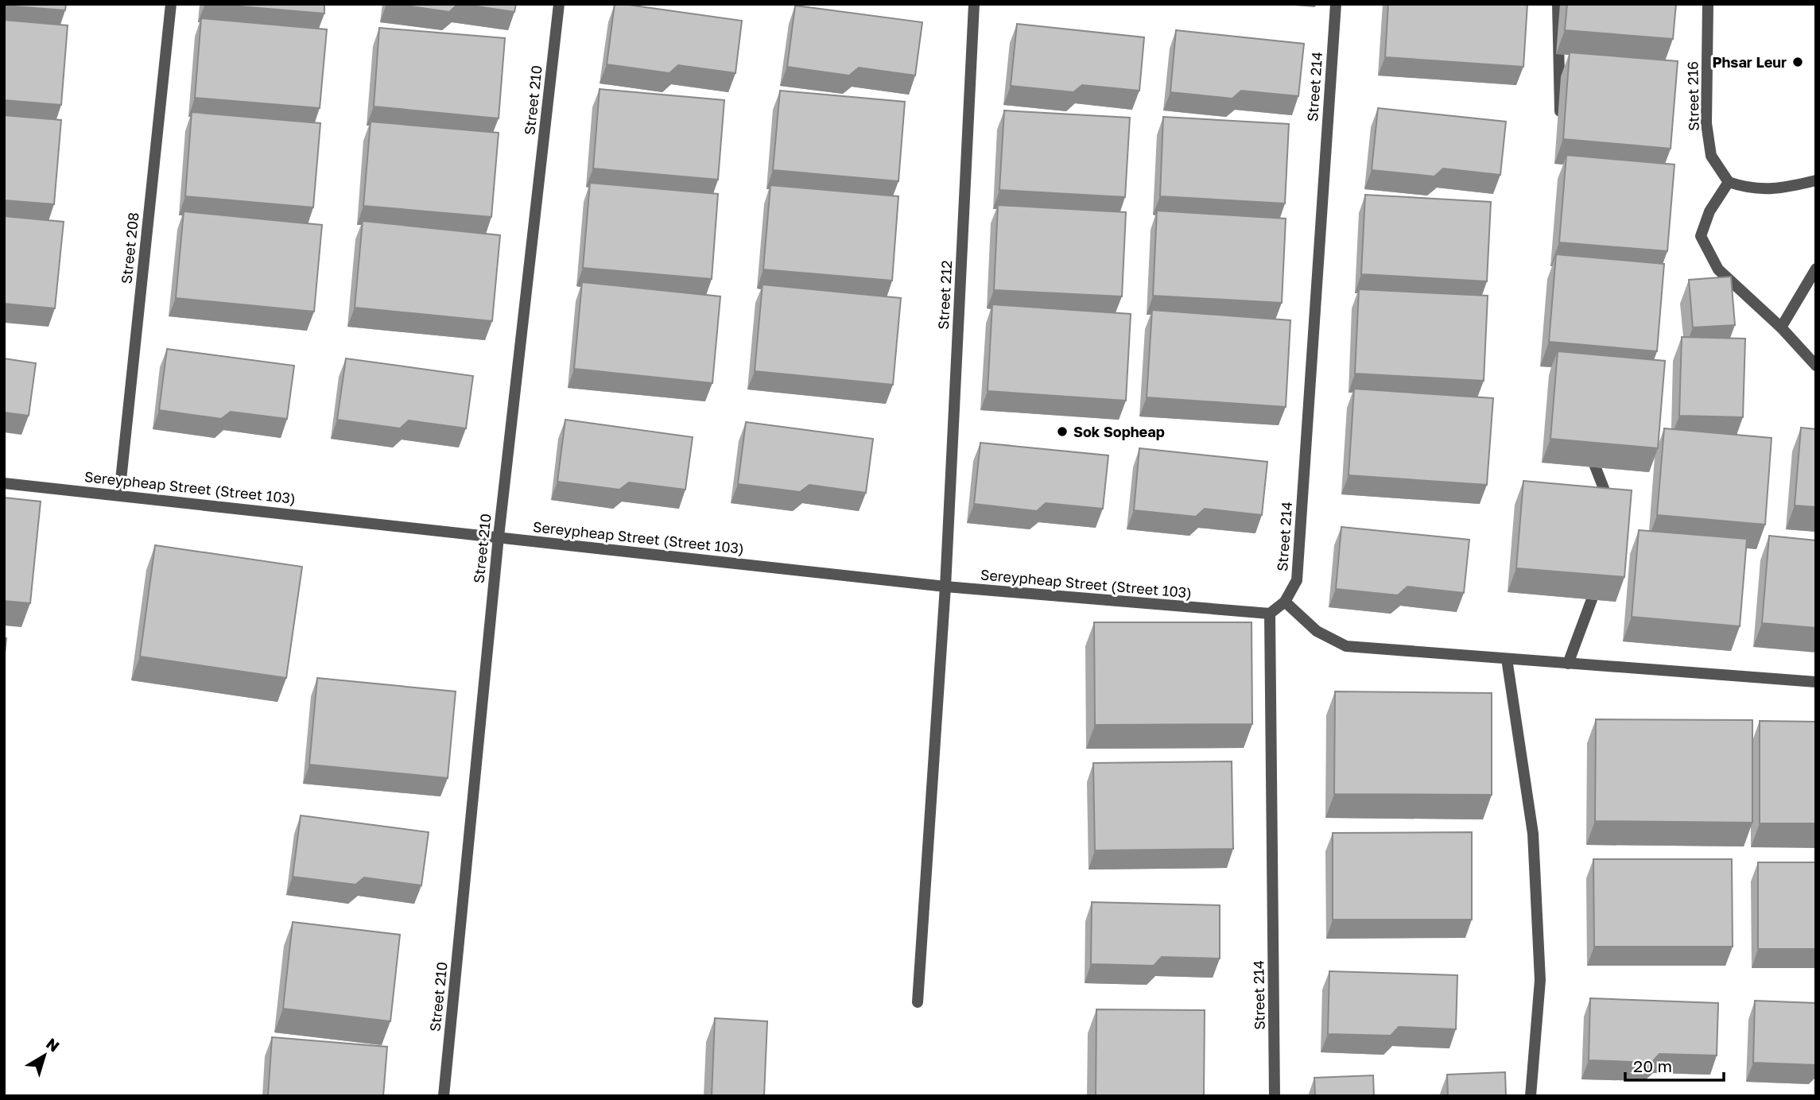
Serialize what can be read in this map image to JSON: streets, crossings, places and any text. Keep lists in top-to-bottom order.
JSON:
{
  "streets": {
    "street": [
      "Street 214",
      "Street 216",
      "Street 210",
      "Street 208",
      "Street 212",
      "Sereypheap Street (Street 103)"
    ]
  },
  "crossings": [
    ["Street 214", "Sereypheap Street (Street 103)"],
    ["Street 210", "Sereypheap Street (Street 103)"],
    ["Street 208", "Sereypheap Street (Street 103)"],
    ["Street 212", "Sereypheap Street (Street 103)"]
  ],
  "places": ["Phsar Leur", "Sok Sopheap"],
  "scale_bar": "20 m",
  "north": "top right"
}
